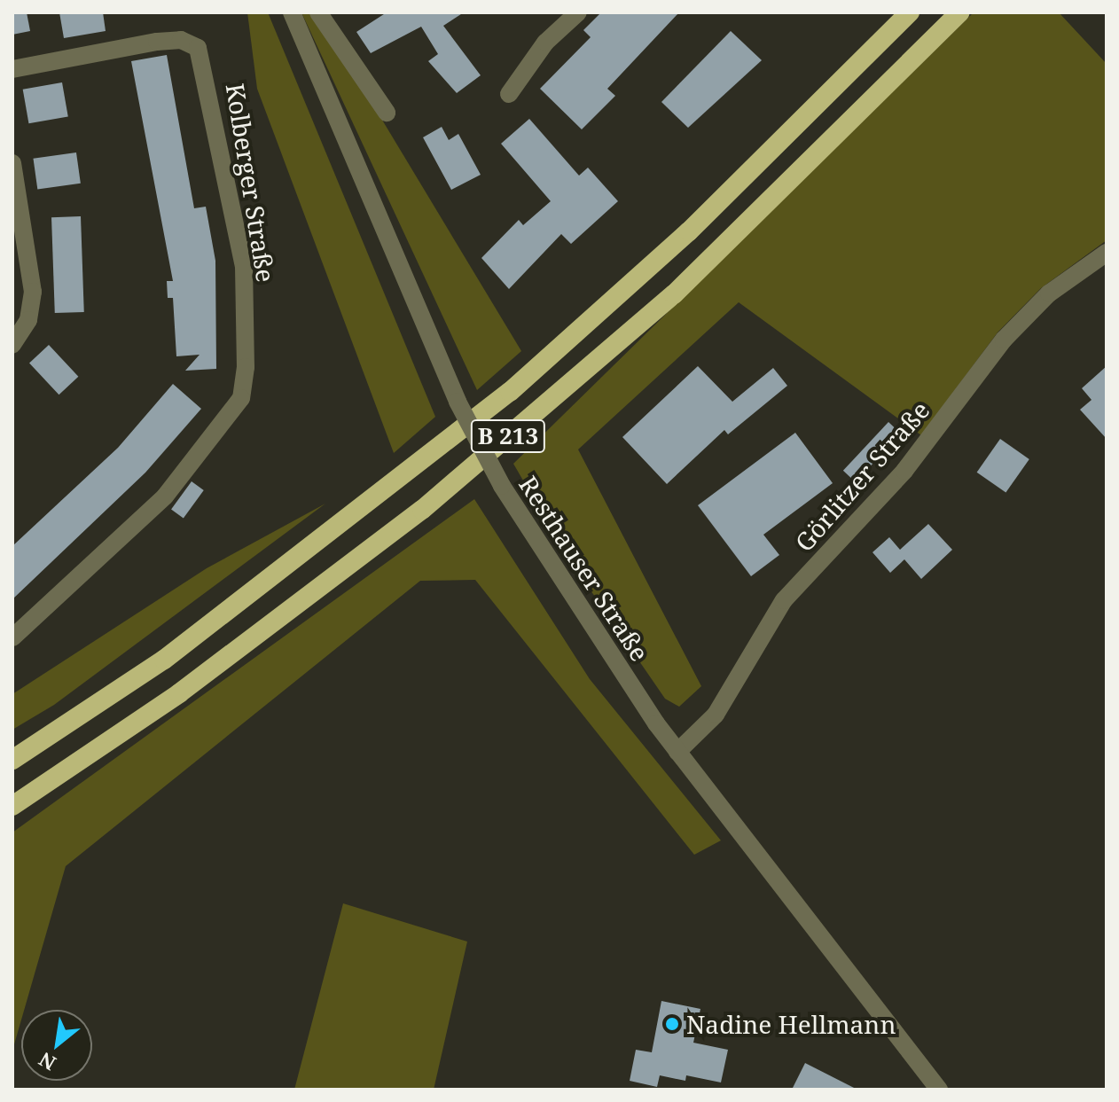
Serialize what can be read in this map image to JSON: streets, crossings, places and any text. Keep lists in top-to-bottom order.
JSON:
{
  "streets": {
    "highway": ["B 213"],
    "street": ["Kolberger Straße", "Görlitzer Straße", "Resthauser Straße"]
  },
  "crossings": [
    ["Görlitzer Straße", "Resthauser Straße"]
  ],
  "places": ["Nadine Hellmann"],
  "north": "bottom left"
}
